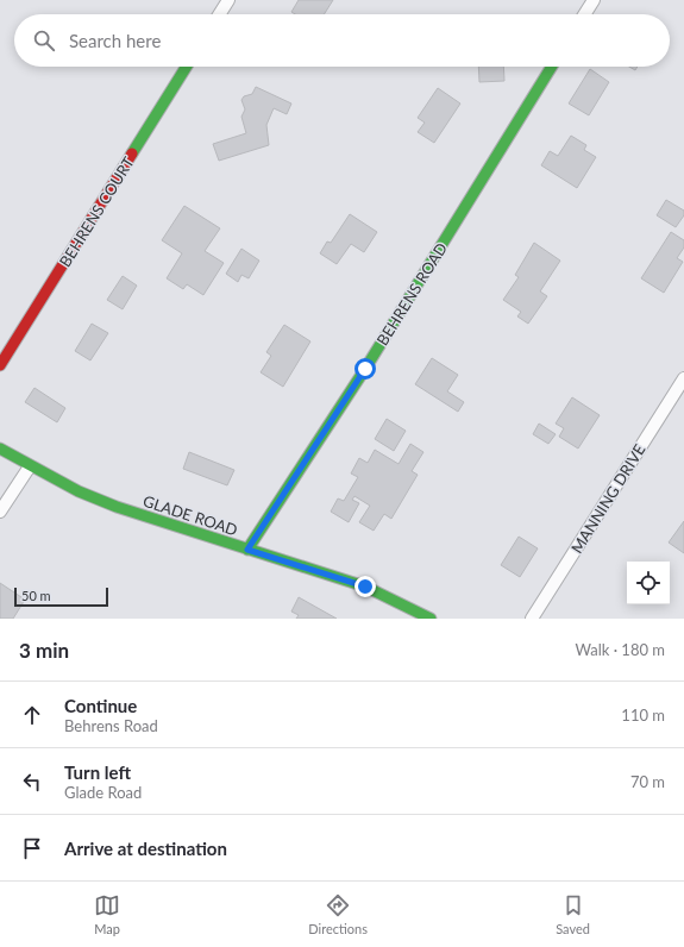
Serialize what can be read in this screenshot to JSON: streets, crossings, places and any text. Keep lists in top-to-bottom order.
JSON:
{
  "streets": {
    "street": [
      "BEHRENS COURT",
      "BEHRENS ROAD",
      "MANNING DRIVE",
      "GLADE ROAD"
    ]
  },
  "crossings": [
    ["BEHRENS ROAD", "GLADE ROAD"]
  ],
  "scale_bar": "50 m",
  "page": {
    "search": "Search here",
    "scale": "50 m",
    "heading": ["3 min", "Walk · 180 m"],
    "list": [
      ["Continue", "Behrens Road", "110 m"],
      ["Turn left", "Glade Road", "70 m"],
      "Arrive at destination"
    ],
    "nav": ["Map", "Directions", "Saved"]
  }
}
